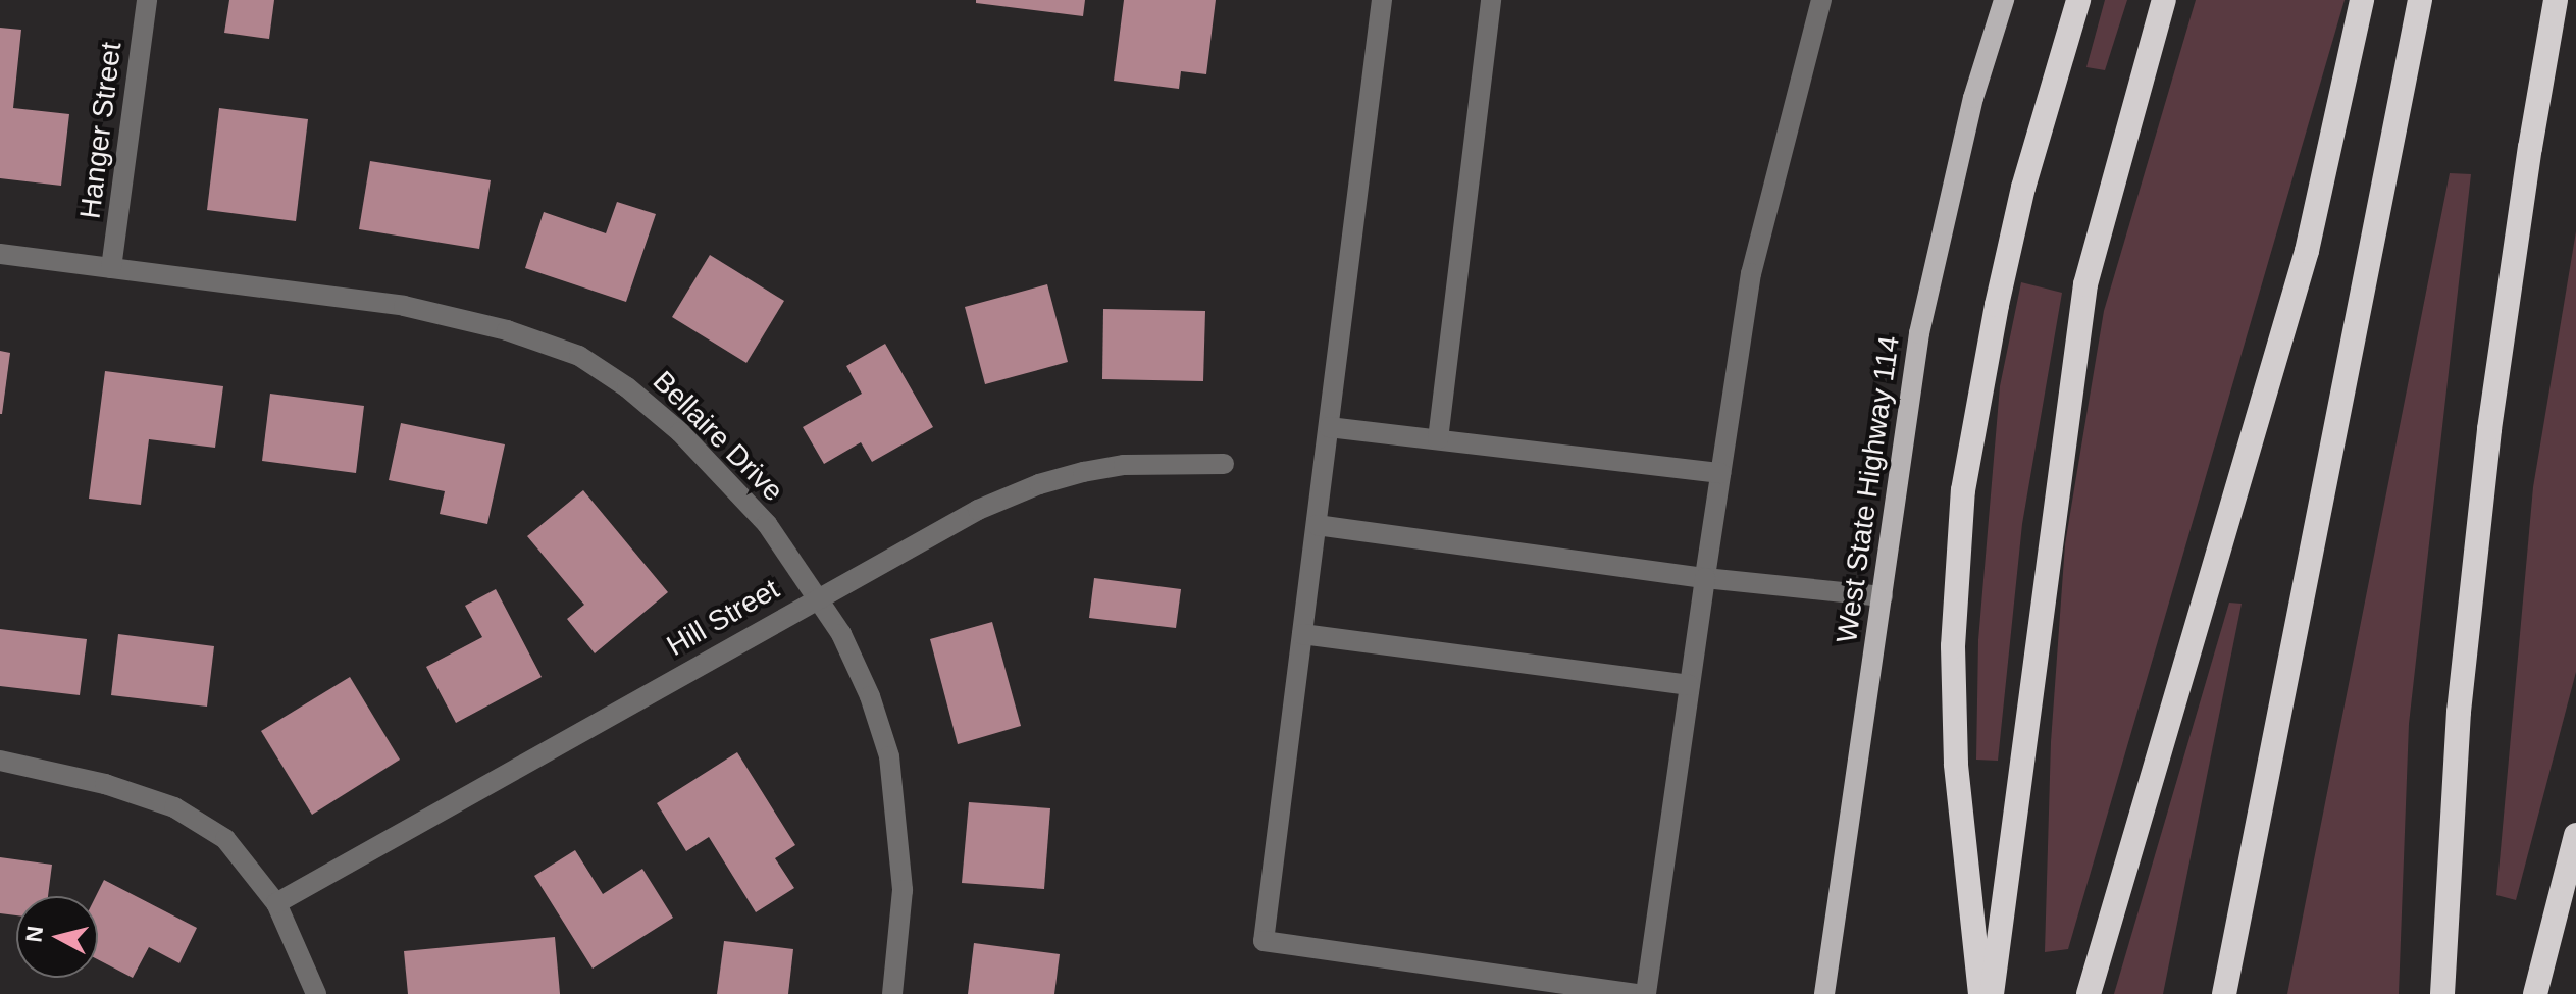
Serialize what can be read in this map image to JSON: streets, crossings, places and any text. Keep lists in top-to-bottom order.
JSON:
{
  "streets": {
    "main road": ["West State Highway 114"],
    "street": ["Hanger Street", "Bellaire Drive", "Hill Street"]
  },
  "crossings": [
    ["Hanger Street", "Bellaire Drive"],
    ["Bellaire Drive", "Hill Street"]
  ],
  "north": "left"
}
